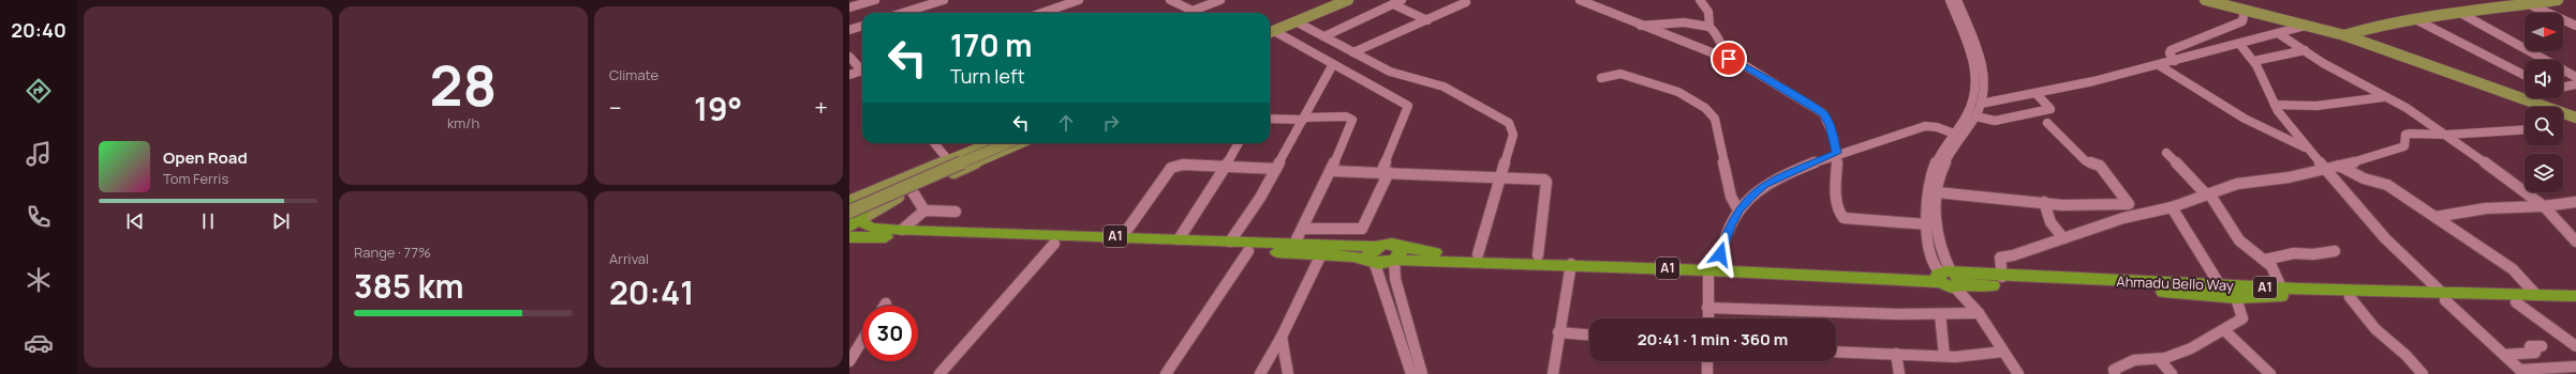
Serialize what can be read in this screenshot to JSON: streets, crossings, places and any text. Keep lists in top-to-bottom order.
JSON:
{
  "streets": {
    "highway": ["A1", "Ahmadu Bello Way"]
  },
  "crossings": [
    ["A1", "Ahmadu Bello Way"]
  ],
  "north": "right",
  "page": {
    "tabs": "20:40",
    "tile": [
      ["28", "km/h"],
      "Climate",
      ["Range · 77%", "385 km"],
      ["Arrival", "20:41"]
    ],
    "turn": ["170 m", "Turn left"],
    "heat": ["−", "19°", "+"],
    "song": ["Open Road", "Tom Ferris"],
    "limit": "30",
    "trip": "20:41 · 1 min · 360 m"
  }
}
